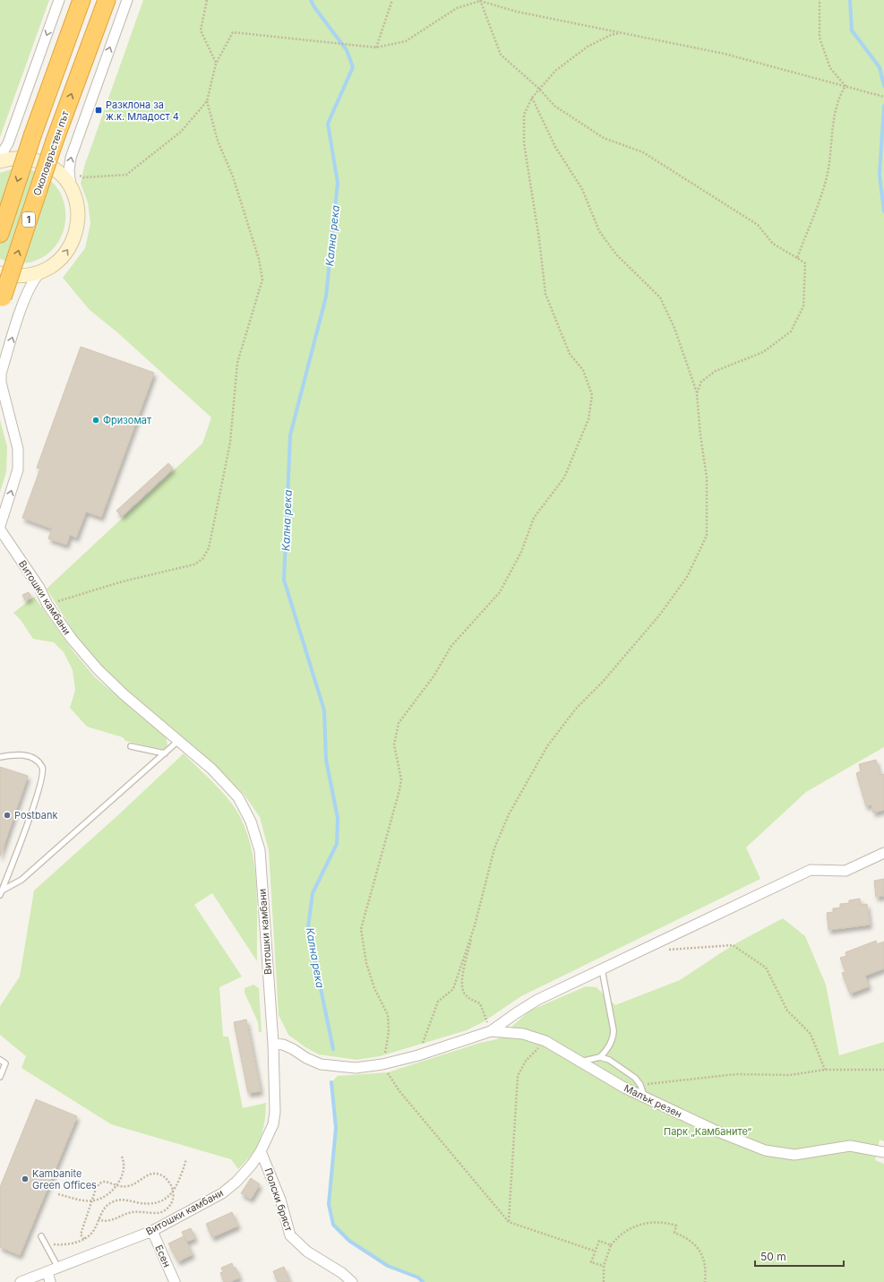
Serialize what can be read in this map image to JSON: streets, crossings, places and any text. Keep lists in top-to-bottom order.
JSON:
{
  "streets": {
    "highway": ["Околовръстен път", "1"],
    "street": [
      "Витошки камбани",
      "Малък резен",
      "Полски бряст",
      "Есен"
    ]
  },
  "crossings": [
    ["Витошки камбани", "Полски бряст"],
    ["Витошки камбани", "Есен"]
  ],
  "water": ["Кална река"],
  "parks": ["Парк „Камбаните“"],
  "places": {
    "transit": ["Разклона за ж.к. Младост 4"],
    "other": ["Фризомат", "Postbank", "Kambanite Green Offices"]
  },
  "scale_bar": "50 m"
}
